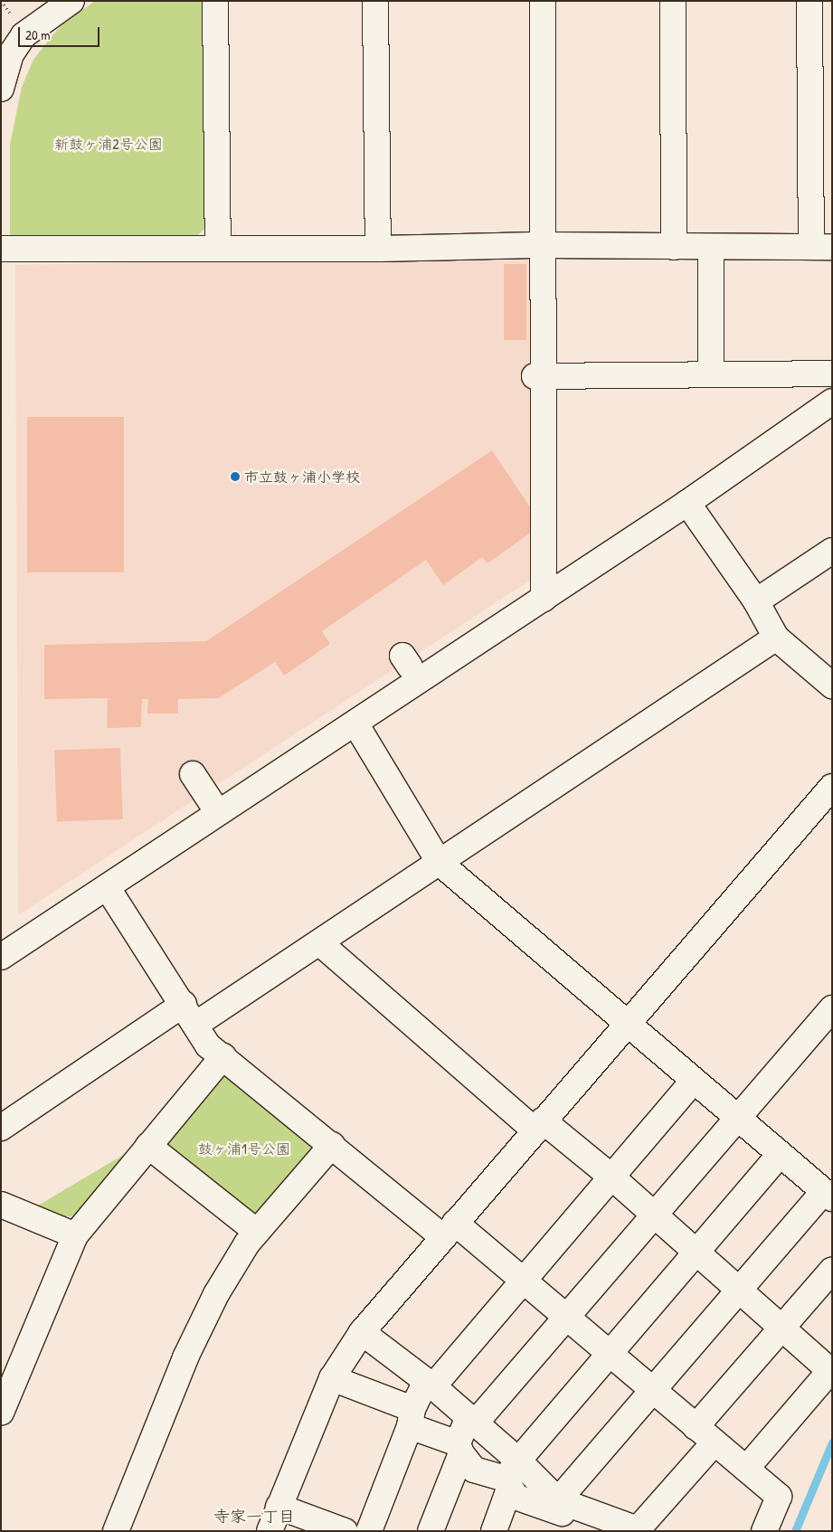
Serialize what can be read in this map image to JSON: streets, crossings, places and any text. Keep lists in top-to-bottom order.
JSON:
{
  "districts": ["寺家一丁目"],
  "parks": ["新鼓ヶ浦2号公園", "鼓ヶ浦1号公園"],
  "places": ["市立鼓ヶ浦小学校"],
  "scale_bar": "20 m"
}
